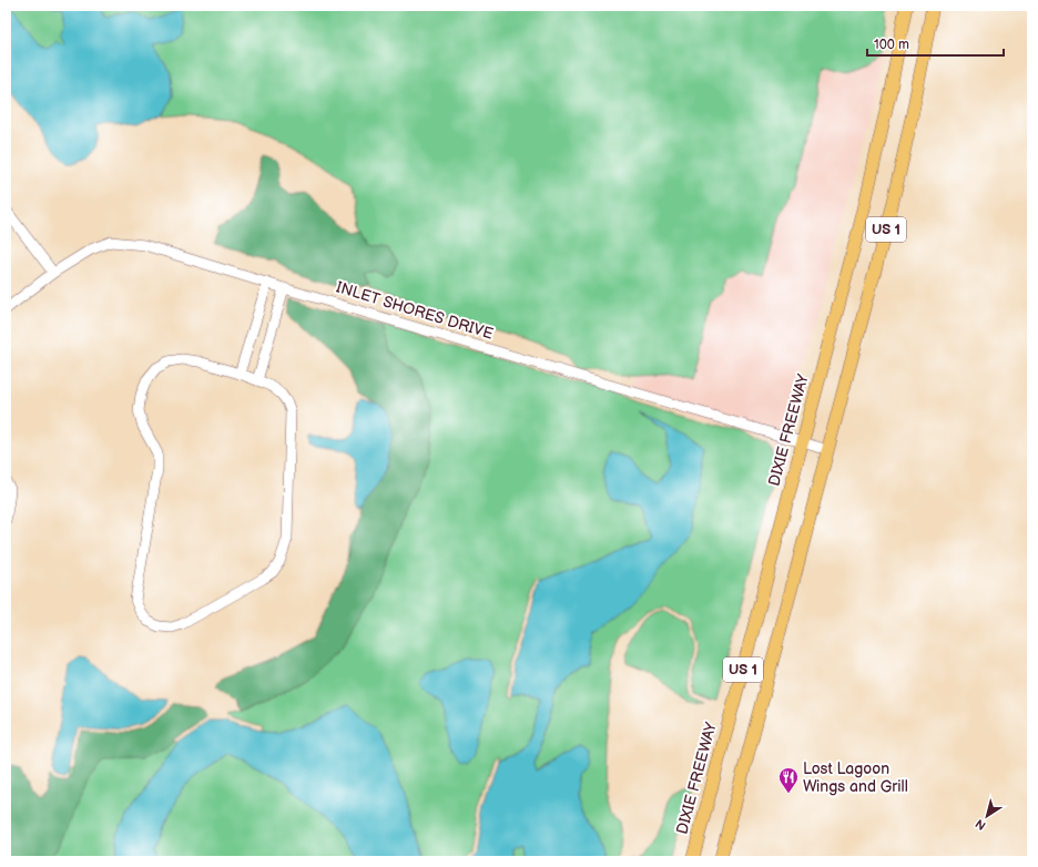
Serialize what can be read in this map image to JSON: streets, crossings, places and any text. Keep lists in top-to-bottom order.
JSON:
{
  "streets": {
    "main road": ["US 1", "DIXIE FREEWAY"],
    "street": ["INLET SHORES DRIVE"]
  },
  "crossings": [
    ["US 1", "INLET SHORES DRIVE"],
    ["INLET SHORES DRIVE", "DIXIE FREEWAY"]
  ],
  "places": {
    "restaurant": ["Lost Lagoon Wings and Grill"]
  },
  "scale_bar": "100 m",
  "north": "bottom left"
}
